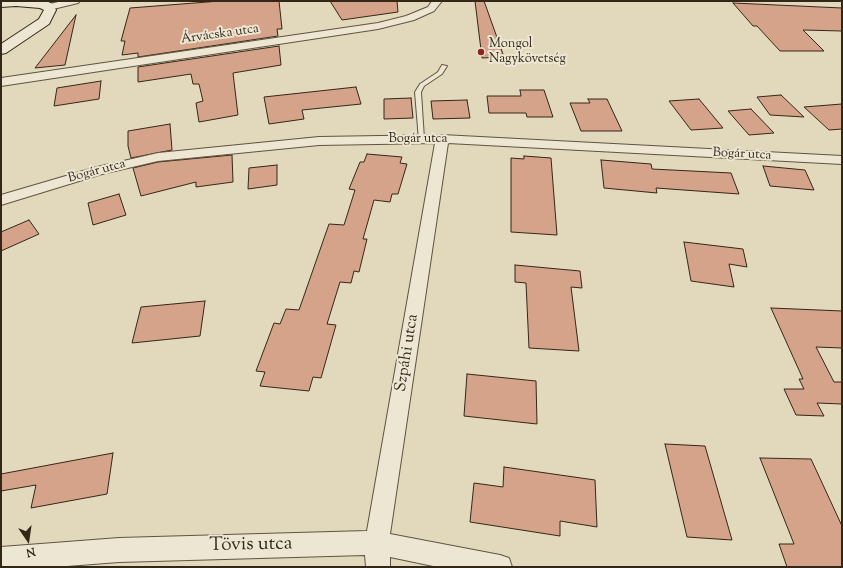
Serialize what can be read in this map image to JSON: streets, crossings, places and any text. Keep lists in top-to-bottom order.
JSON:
{
  "streets": {
    "street": [
      "Árvácska utca",
      "Bogár utca",
      "Szpáhi utca",
      "Tövis utca"
    ]
  },
  "crossings": [
    ["Bogár utca", "Szpáhi utca"],
    ["Szpáhi utca", "Tövis utca"]
  ],
  "places": ["Mongol Nagykövetség"],
  "north": "bottom"
}
